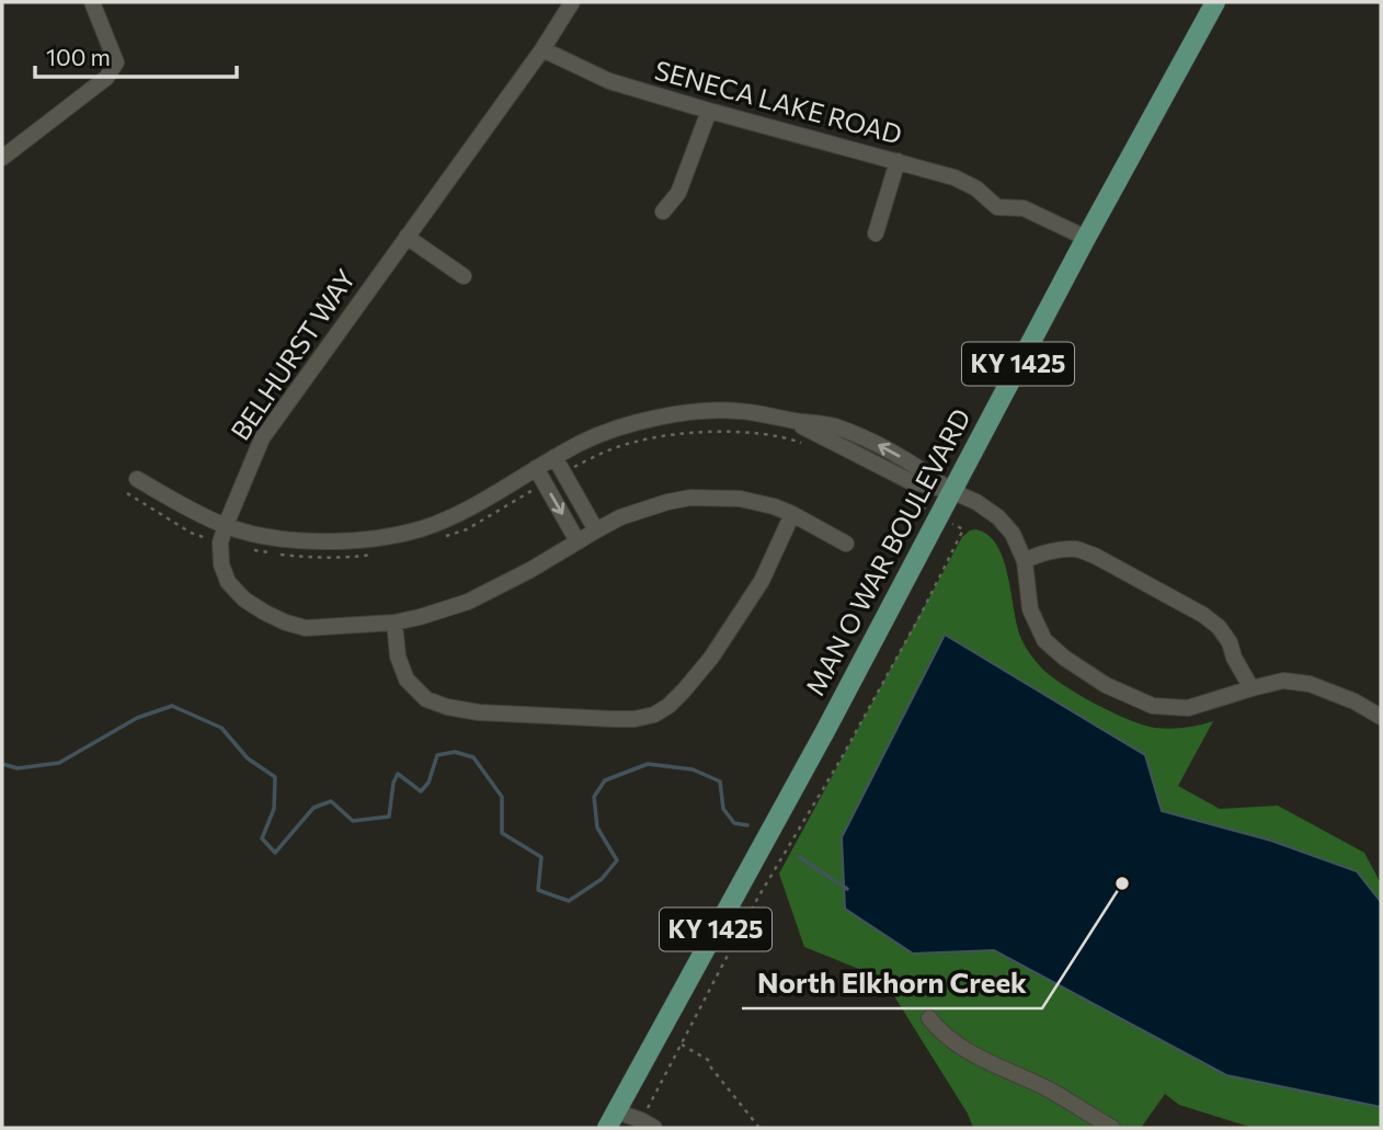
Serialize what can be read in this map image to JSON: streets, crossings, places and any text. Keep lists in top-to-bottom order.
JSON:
{
  "streets": {
    "main road": ["KY 1425", "MAN O WAR BOULEVARD"],
    "street": ["SENECA LAKE ROAD", "BELHURST WAY"]
  },
  "crossings": [
    ["SENECA LAKE ROAD", "BELHURST WAY"],
    ["SENECA LAKE ROAD", "MAN O WAR BOULEVARD"]
  ],
  "places": ["North Elkhorn Creek"],
  "scale_bar": "100 m"
}
